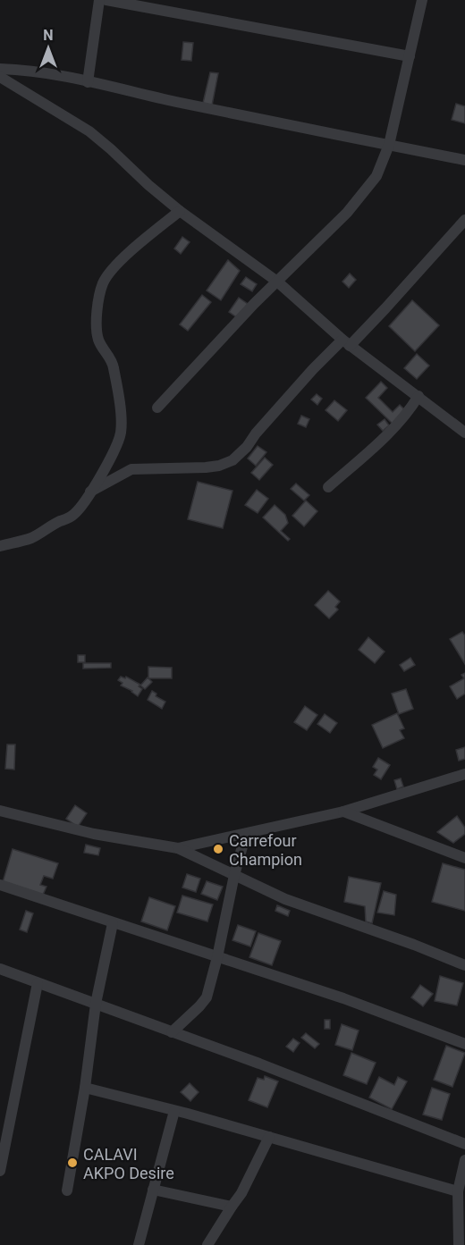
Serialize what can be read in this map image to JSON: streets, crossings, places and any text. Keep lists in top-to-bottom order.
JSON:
{
  "places": ["Carrefour Champion", "CALAVI AKPO Desire"],
  "north": "top"
}
